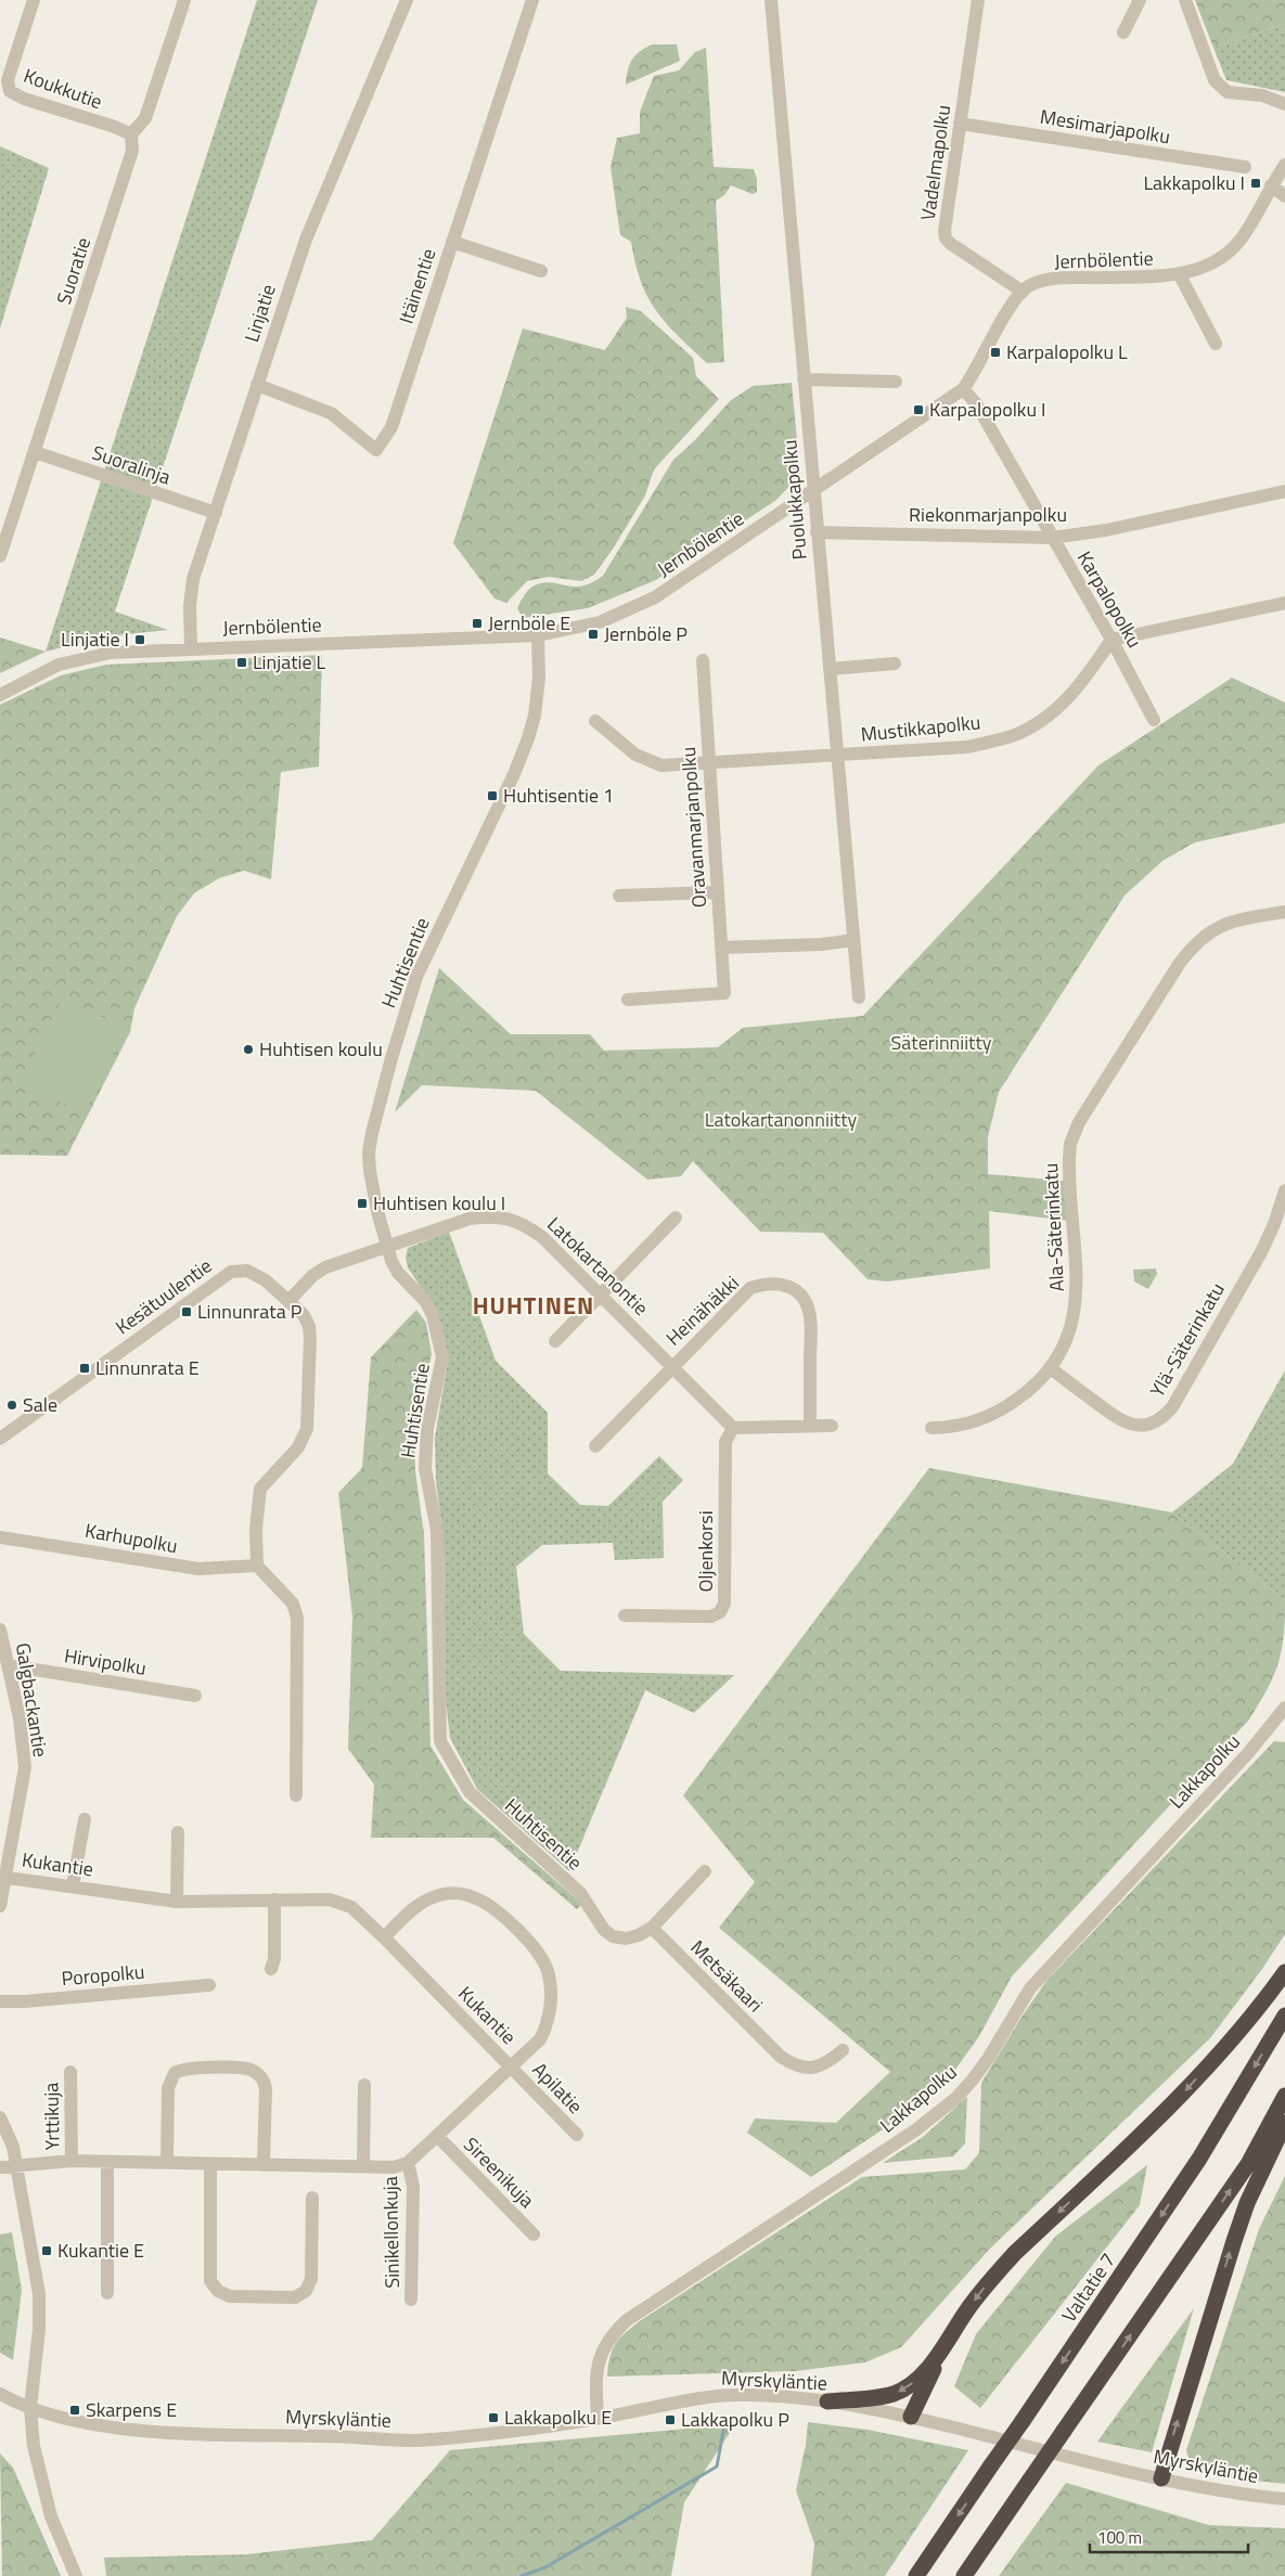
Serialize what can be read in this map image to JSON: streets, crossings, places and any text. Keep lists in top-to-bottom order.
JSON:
{
  "streets": {
    "highway": ["Valtatie 7"],
    "street": [
      "Koukkutie",
      "Mesimarjapolku",
      "Vadelmapolku",
      "Jernbölentie",
      "Suoratie",
      "Itäinentie",
      "Linjatie",
      "Suoralinja",
      "Puolukkapolku",
      "Riekonmarjanpolku",
      "Karpalopolku",
      "Mustikkapolku",
      "Oravanmarjanpolku",
      "Huhtisentie",
      "Ala-Säterinkatu",
      "Latokartanontie",
      "Kesätuulentie",
      "Heinähäkki",
      "Ylä-Säterinkatu",
      "Karhupolku",
      "Oljenkorsi",
      "Hirvipolku",
      "Galgbackantie",
      "Lakkapolku",
      "Kukantie",
      "Poropolku",
      "Metsäkaari",
      "Apilatie",
      "Yrttikuja",
      "Sireenikuja",
      "Sinikellonkuja",
      "Myrskyläntie"
    ]
  },
  "crossings": [
    ["Koukkutie", "Suoratie"],
    ["Mesimarjapolku", "Vadelmapolku"],
    ["Vadelmapolku", "Jernbölentie"],
    ["Jernbölentie", "Linjatie"],
    ["Jernbölentie", "Puolukkapolku"],
    ["Jernbölentie", "Karpalopolku"],
    ["Jernbölentie", "Huhtisentie"],
    ["Suoratie", "Suoralinja"],
    ["Itäinentie", "Linjatie"],
    ["Linjatie", "Suoralinja"],
    ["Puolukkapolku", "Riekonmarjanpolku"],
    ["Puolukkapolku", "Mustikkapolku"],
    ["Riekonmarjanpolku", "Karpalopolku"],
    ["Karpalopolku", "Mustikkapolku"],
    ["Mustikkapolku", "Oravanmarjanpolku"],
    ["Huhtisentie", "Latokartanontie"],
    ["Huhtisentie", "Metsäkaari"],
    ["Ala-Säterinkatu", "Ylä-Säterinkatu"],
    ["Latokartanontie", "Kesätuulentie"],
    ["Latokartanontie", "Heinähäkki"],
    ["Latokartanontie", "Oljenkorsi"],
    ["Kesätuulentie", "Karhupolku"],
    ["Hirvipolku", "Galgbackantie"],
    ["Galgbackantie", "Kukantie"],
    ["Lakkapolku", "Myrskyläntie"],
    ["Kukantie", "Apilatie"],
    ["Kukantie", "Sireenikuja"],
    ["Kukantie", "Sinikellonkuja"]
  ],
  "districts": ["HUHTINEN"],
  "parks": ["Säterinniitty", "Latokartanonniitty"],
  "places": {
    "transit": [
      "Lakkapolku I",
      "Karpalopolku L",
      "Karpalopolku I",
      "Jernböle E",
      "Jernböle P",
      "Linjatie I",
      "Linjatie L",
      "Huhtisentie 1",
      "Huhtisen koulu I",
      "Linnunrata P",
      "Linnunrata E",
      "Kukantie E",
      "Skarpens E",
      "Lakkapolku E",
      "Lakkapolku P"
    ],
    "other": ["Huhtisen koulu", "Sale"]
  },
  "scale_bar": "100 m"
}
